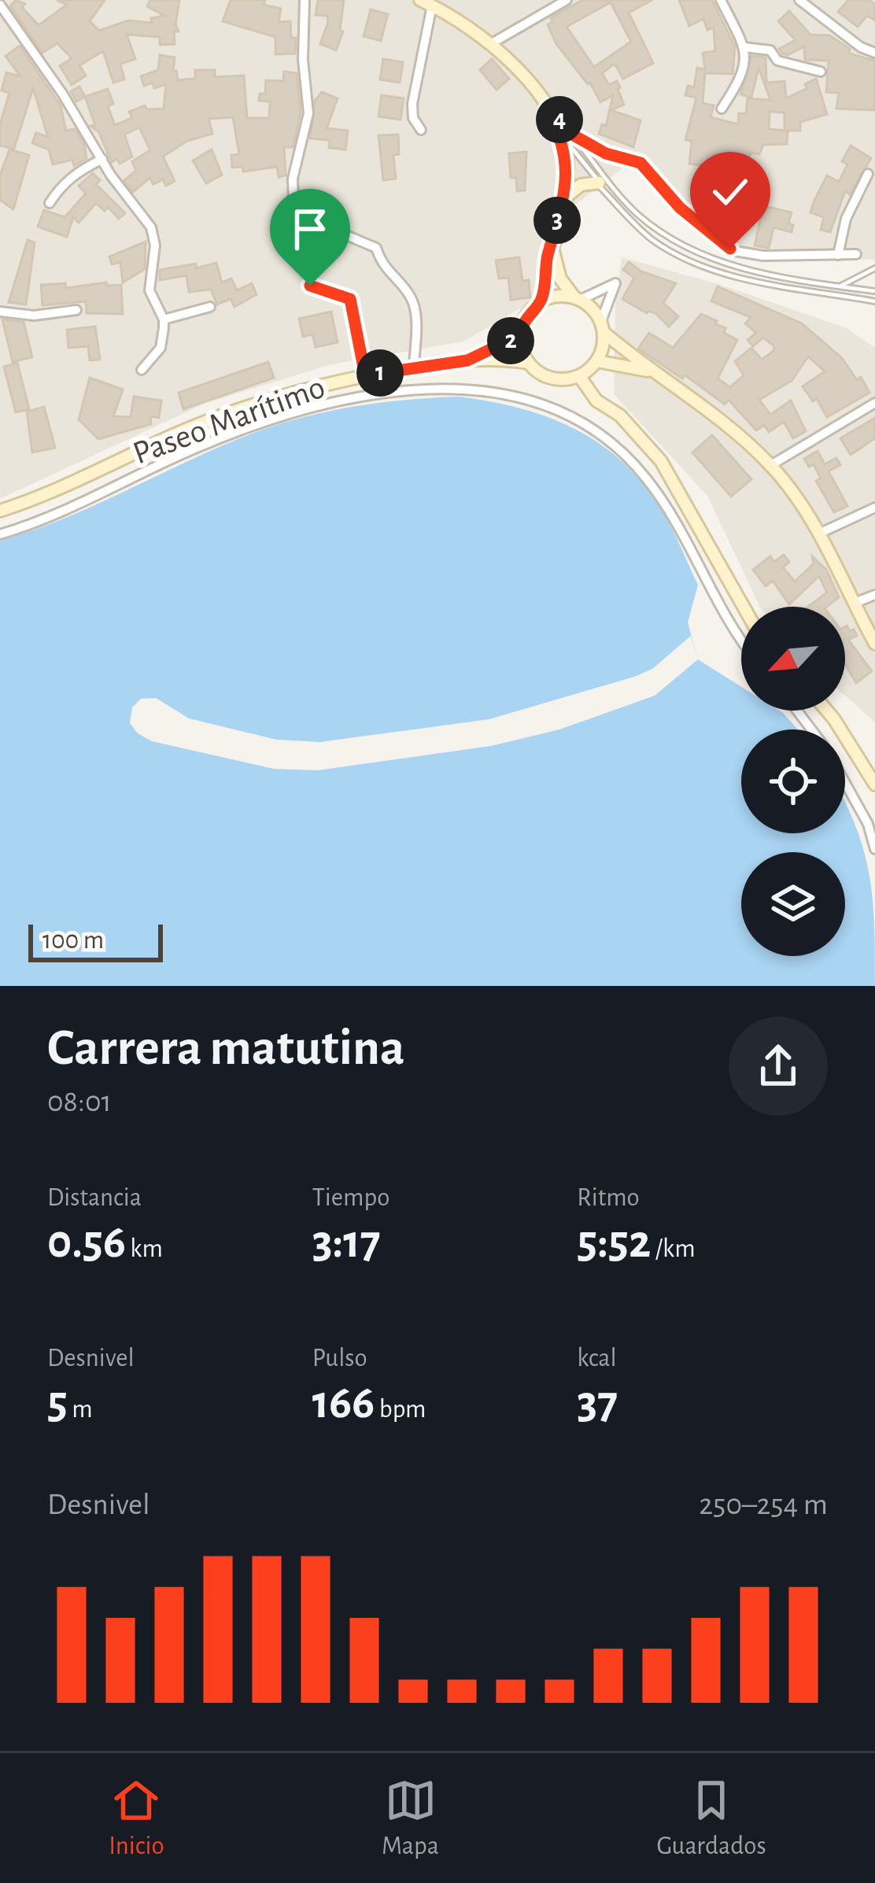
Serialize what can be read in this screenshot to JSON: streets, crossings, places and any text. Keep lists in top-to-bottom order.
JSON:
{
  "streets": {
    "main road": ["Paseo Marítimo"]
  },
  "scale_bar": "100 m",
  "north": "bottom left",
  "page": {
    "pins": [
      "4",
      "3",
      "2",
      "1"
    ],
    "scale": "100 m",
    "heading": ["Carrera matutina", "08:01"],
    "stats": [
      ["Distancia", "0.56 km"],
      ["Tiempo", "3:17"],
      ["Ritmo", "5:52 /km"],
      ["Desnivel", "5 m"],
      ["Pulso", "166 bpm"],
      ["kcal", "37"]
    ],
    "chart": ["Desnivel", "250–254 m"],
    "tabs": ["Inicio", "Mapa", "Guardados"]
  }
}
